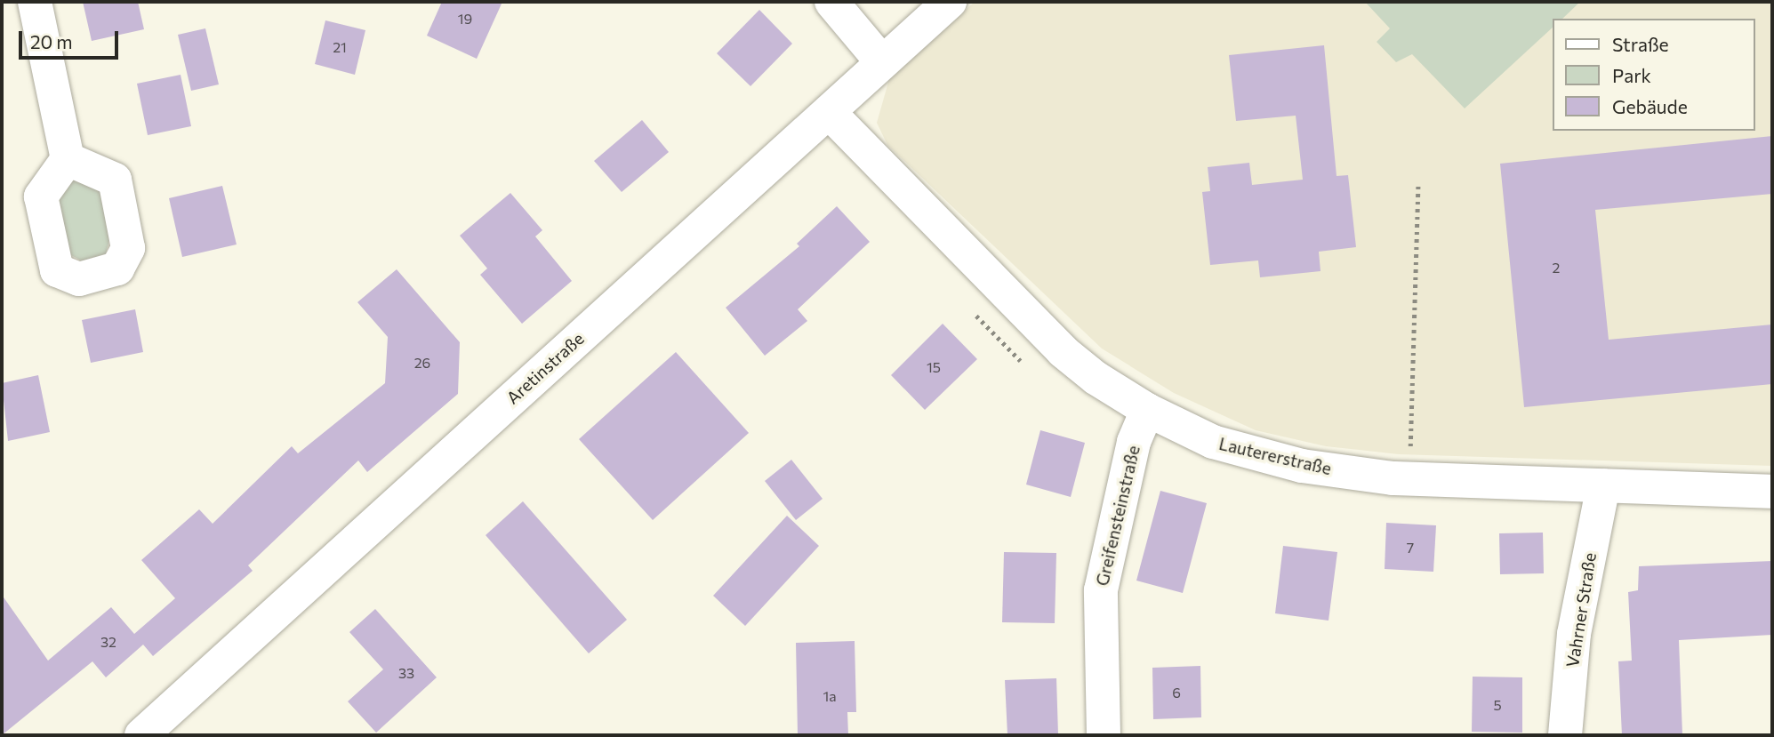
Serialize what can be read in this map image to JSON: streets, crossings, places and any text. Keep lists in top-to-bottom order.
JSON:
{
  "streets": {
    "street": [
      "Aretinstraße",
      "Lautererstraße",
      "Greifensteinstraße",
      "Vahrner Straße"
    ]
  },
  "crossings": [
    ["Aretinstraße", "Lautererstraße"],
    ["Lautererstraße", "Greifensteinstraße"],
    ["Lautererstraße", "Vahrner Straße"]
  ],
  "house_numbers": [
    "19",
    "21",
    "2",
    "26",
    "15",
    "7",
    "32",
    "33",
    "6",
    "1a",
    "5"
  ],
  "legend": ["Straße", "Park", "Gebäude"],
  "scale_bar": "20 m"
}
